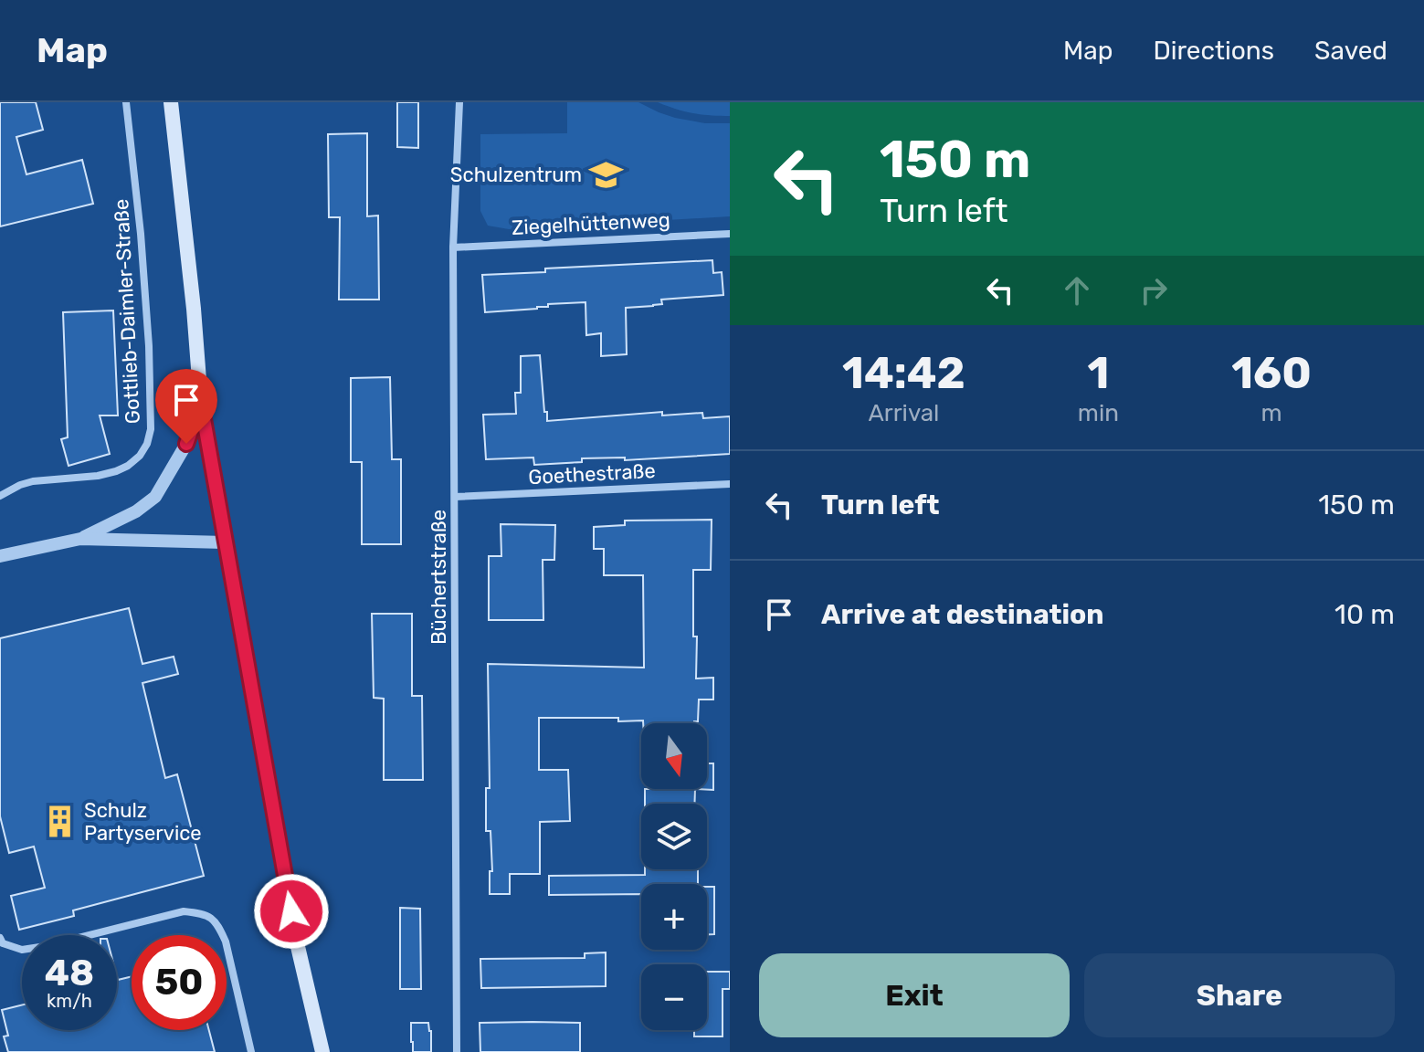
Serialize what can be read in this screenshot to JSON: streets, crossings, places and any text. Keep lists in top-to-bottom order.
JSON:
{
  "streets": {
    "street": [
      "Ziegelhüttenweg",
      "Gottlieb-Daimler-Straße",
      "Goethestraße",
      "Büchertstraße"
    ]
  },
  "crossings": [
    ["Ziegelhüttenweg", "Büchertstraße"],
    ["Goethestraße", "Büchertstraße"]
  ],
  "places": {
    "school or university": ["Schulzentrum"],
    "building": ["Schulz Partyservice"]
  },
  "north": "bottom",
  "page": {
    "header": "Map",
    "nav": ["Map", "Directions", "Saved"],
    "turn": ["150 m", "Turn left"],
    "eta": [
      "14:42",
      "Arrival",
      "1",
      "min",
      "160",
      "m"
    ],
    "list": [
      {
        "name": "Turn left",
        "value": "150 m"
      },
      {
        "name": "Arrive at destination",
        "value": "10 m"
      }
    ],
    "map_buttons": ["+", "−"],
    "speed": "48 km/h",
    "limit": "50",
    "buttons": ["Exit", "Share"]
  }
}
